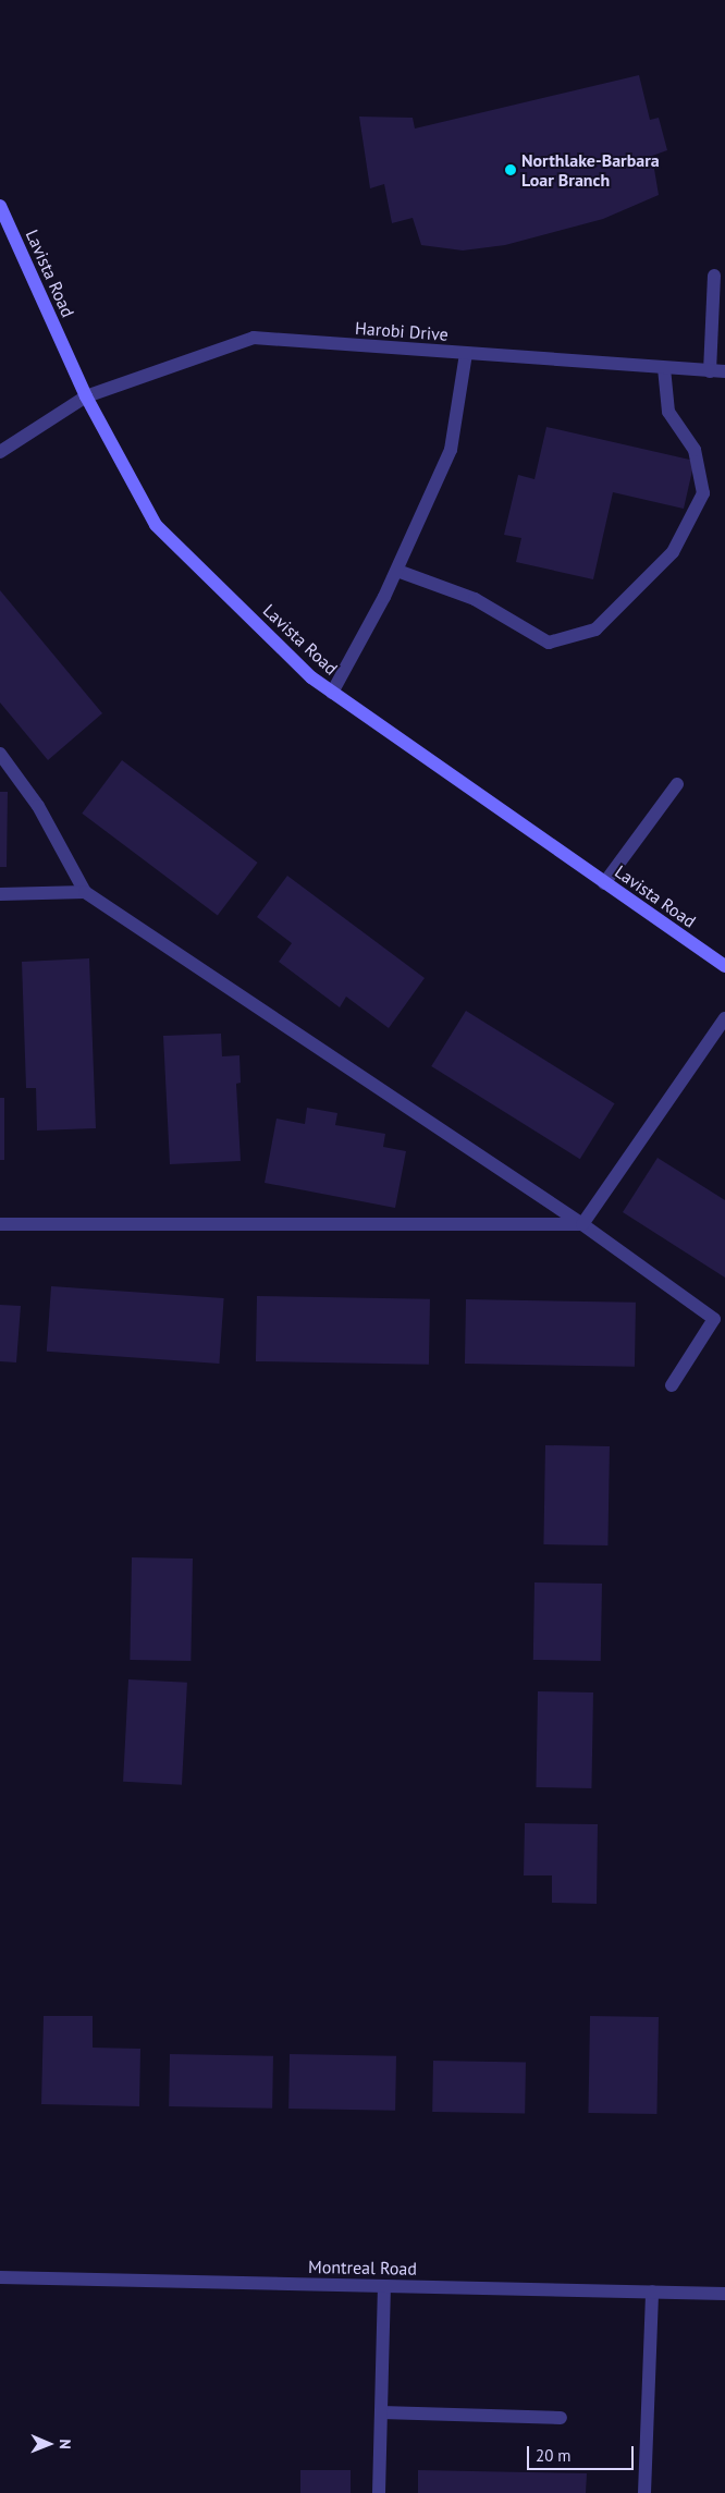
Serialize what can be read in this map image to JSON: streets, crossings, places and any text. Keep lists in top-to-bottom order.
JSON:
{
  "streets": {
    "main road": ["Lavista Road"],
    "street": ["Harobi Drive", "Montreal Road"]
  },
  "crossings": [
    ["Lavista Road", "Harobi Drive"]
  ],
  "places": ["Northlake-Barbara Loar Branch"],
  "scale_bar": "20 m",
  "north": "right"
}
